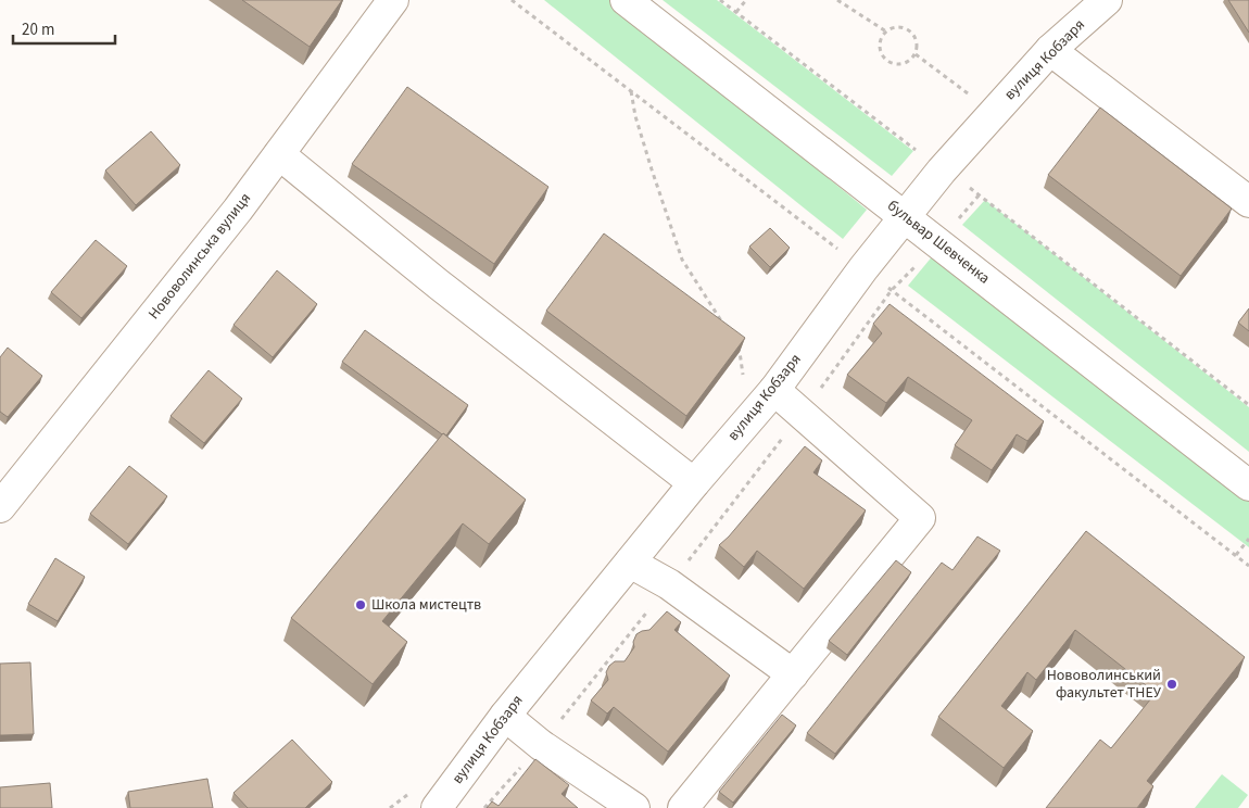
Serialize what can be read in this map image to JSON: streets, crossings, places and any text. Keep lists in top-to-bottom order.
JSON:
{
  "streets": {
    "street": ["вулиця Кобзаря", "бульвар Шевченка", "Нововолинська вулиця"]
  },
  "crossings": [
    ["вулиця Кобзаря", "бульвар Шевченка"]
  ],
  "places": ["Школа мистецтв", "Нововолинський факультет ТНЕУ"],
  "scale_bar": "20 m"
}
